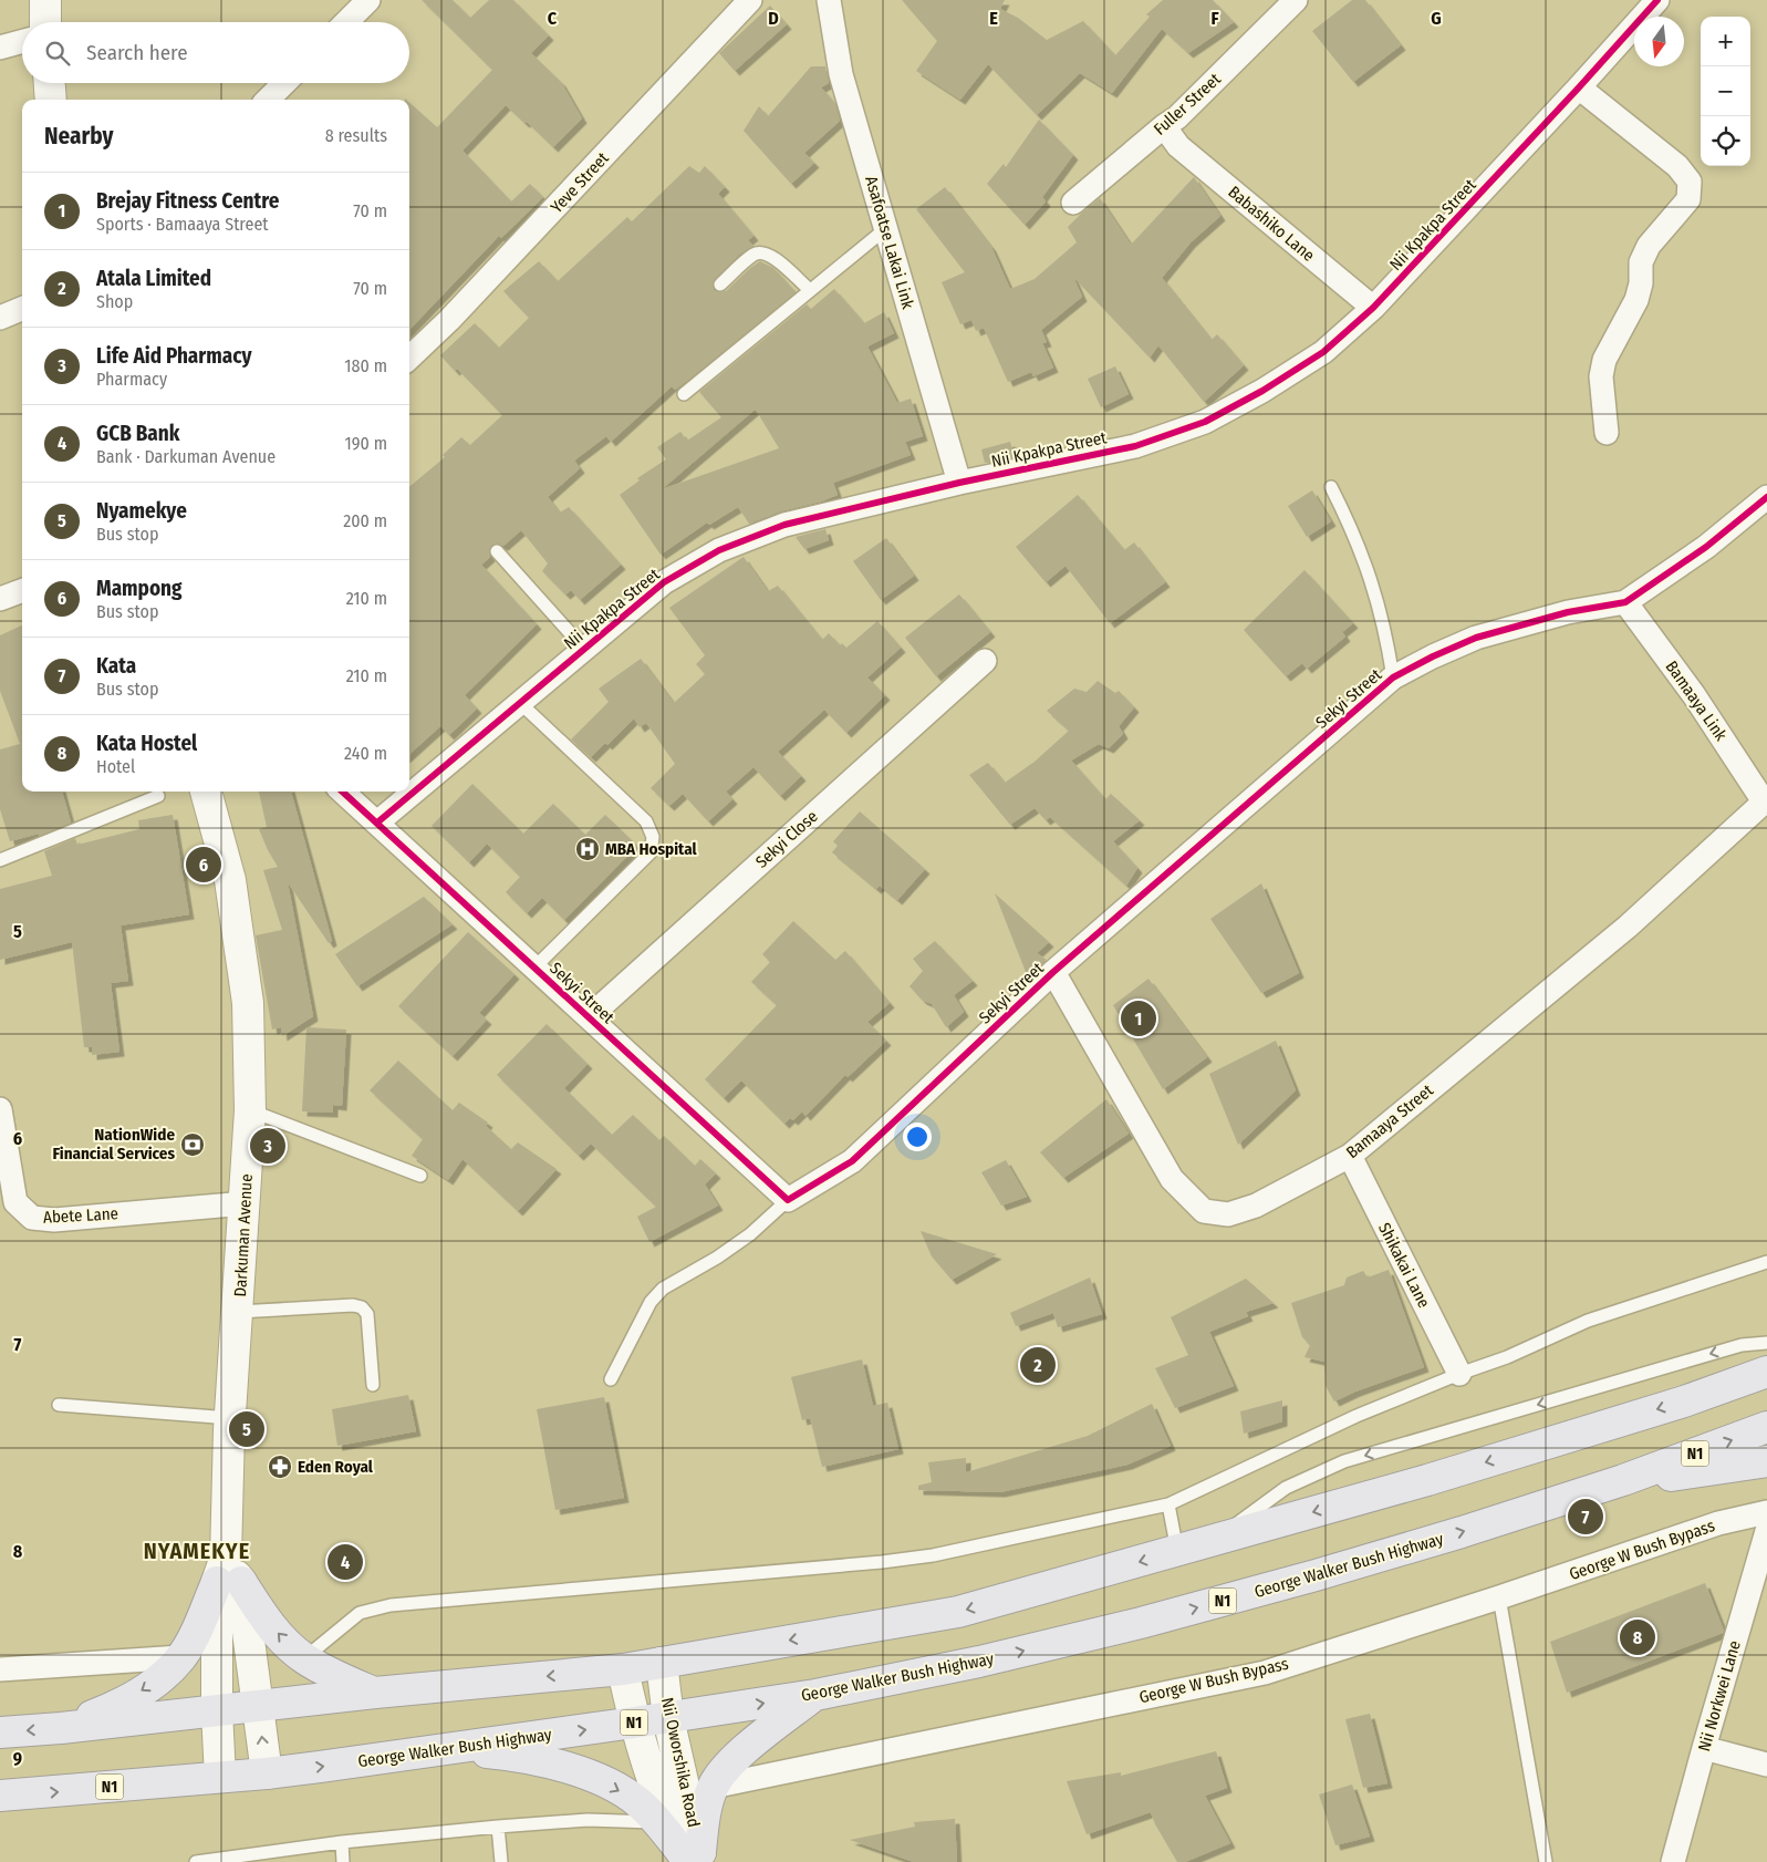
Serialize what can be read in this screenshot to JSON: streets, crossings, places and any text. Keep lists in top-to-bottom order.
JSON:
{
  "streets": {
    "highway": ["N1", "George Walker Bush Highway"],
    "street": [
      "Fuller Street",
      "Yeve Street",
      "Babashiko Lane",
      "Nii Kpakpa Street",
      "Asafoatse Lakai Link",
      "Sekyi Street",
      "Bamaaya Link",
      "Sekyi Close",
      "Bamaaya Street",
      "Abete Lane",
      "Darkuman Avenue",
      "Shikakai Lane",
      "George W Bush Bypass",
      "Nii Norkwei Lane",
      "Nii Oworshika Road"
    ]
  },
  "crossings": [
    ["Fuller Street", "Babashiko Lane"],
    ["Babashiko Lane", "Nii Kpakpa Street"],
    ["Nii Kpakpa Street", "Asafoatse Lakai Link"],
    ["Nii Kpakpa Street", "Sekyi Street"],
    ["Sekyi Street", "Bamaaya Link"],
    ["Sekyi Street", "Sekyi Close"],
    ["Sekyi Street", "Bamaaya Street"],
    ["Bamaaya Link", "Bamaaya Street"],
    ["Bamaaya Street", "Shikakai Lane"],
    ["Abete Lane", "Darkuman Avenue"],
    ["Darkuman Avenue", "George Walker Bush Highway"],
    ["George Walker Bush Highway", "Nii Oworshika Road"]
  ],
  "districts": ["NYAMEKYE"],
  "places": {
    "hospital": ["MBA Hospital"],
    "bank": ["NationWide Financial Services"],
    "pharmacy": ["Eden Royal"]
  },
  "north": "bottom",
  "page": {
    "map_buttons": ["+", "−"],
    "search": "Search here",
    "heading": ["Nearby", "8 results"],
    "list": [
      {
        "mark": "1",
        "name": "Brejay Fitness Centre",
        "note": "Sports · Bamaaya Street",
        "value": "70 m"
      },
      {
        "mark": "2",
        "name": "Atala Limited",
        "note": "Shop",
        "value": "70 m"
      },
      {
        "mark": "3",
        "name": "Life Aid Pharmacy",
        "note": "Pharmacy",
        "value": "180 m"
      },
      {
        "mark": "4",
        "name": "GCB Bank",
        "note": "Bank · Darkuman Avenue",
        "value": "190 m"
      },
      {
        "mark": "5",
        "name": "Nyamekye",
        "note": "Bus stop",
        "value": "200 m"
      },
      {
        "mark": "6",
        "name": "Mampong",
        "note": "Bus stop",
        "value": "210 m"
      },
      {
        "mark": "7",
        "name": "Kata",
        "note": "Bus stop",
        "value": "210 m"
      },
      {
        "mark": "8",
        "name": "Kata Hostel",
        "note": "Hotel",
        "value": "240 m"
      }
    ],
    "pins": [
      "6",
      "1",
      "3",
      "2",
      "5",
      "7",
      "4",
      "8"
    ]
  },
  "grid": {
    "columns": [
      "C",
      "D",
      "E",
      "F",
      "G"
    ],
    "rows": [
      "5",
      "6",
      "7",
      "8",
      "9"
    ]
  }
}
